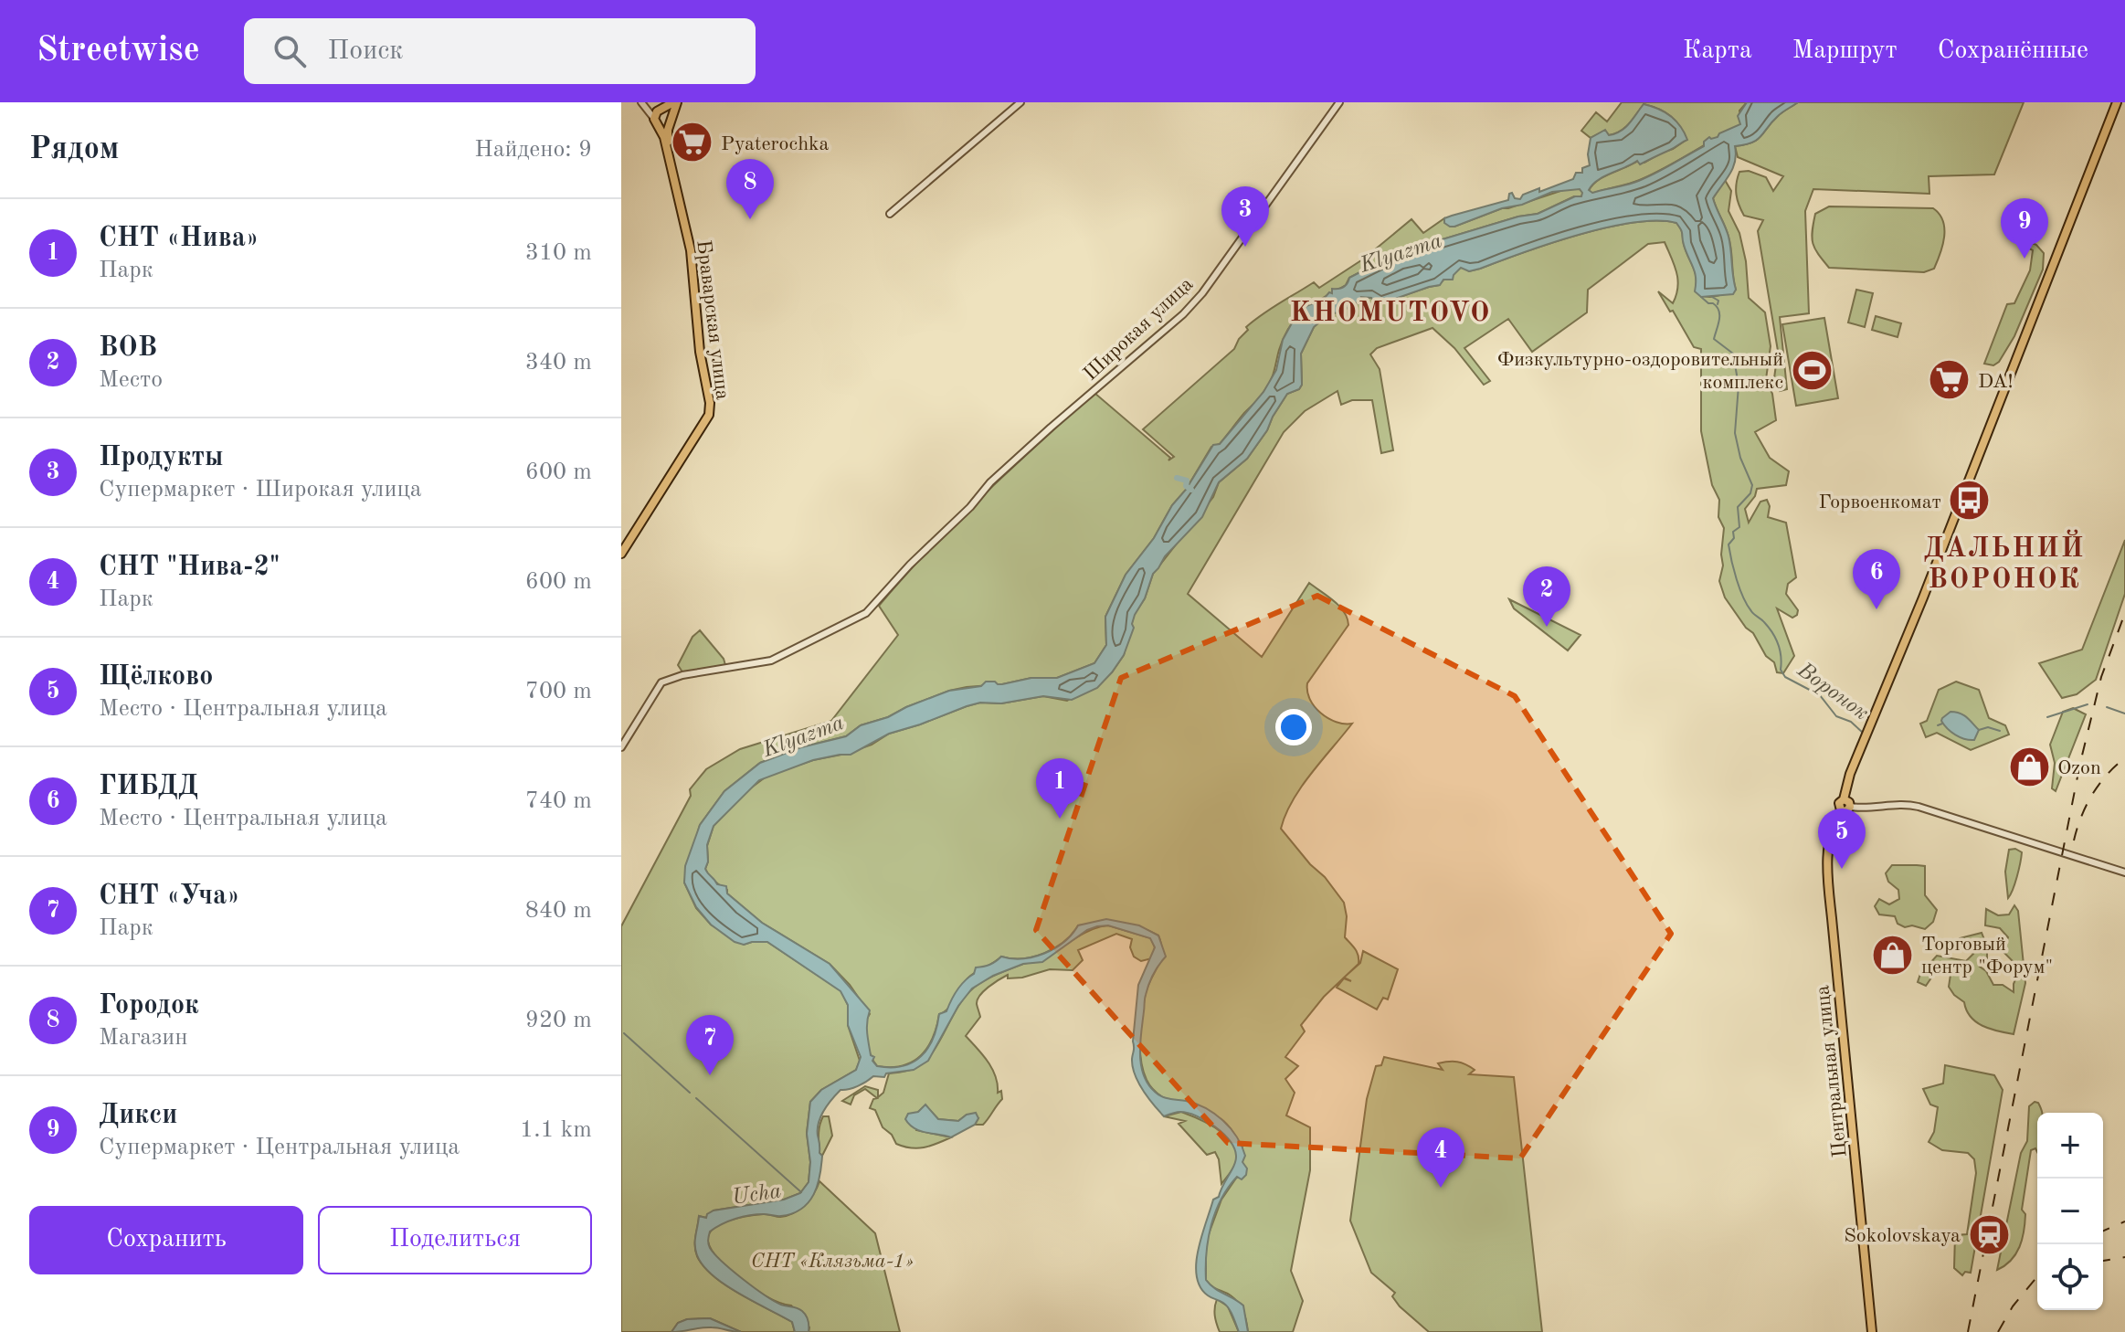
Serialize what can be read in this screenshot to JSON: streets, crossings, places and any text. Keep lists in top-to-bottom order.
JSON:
{
  "streets": {
    "main road": ["Браварская улица", "Центральная улица"],
    "street": ["Широкая улица"]
  },
  "districts": ["KHOMUTOVO", "ДАЛЬНИЙ ВОРОНОК"],
  "water": ["Klyazma", "Воронок", "Ucha"],
  "parks": ["СНТ «Клязьма-1»"],
  "places": {
    "supermarket": ["Pyaterochka", "DA!"],
    "sports": ["Физкультурно-оздоровительный комплекс"],
    "bus stop": ["Горвоенкомат"],
    "shop": ["Ozon", "Торговый центр \"Форум\""],
    "station": ["Sokolovskaya"]
  },
  "page": {
    "header": "Streetwise",
    "search": "Поиск",
    "nav": ["Карта", "Маршрут", "Сохранённые"],
    "heading": ["Рядом", "Найдено: 9"],
    "pins": [
      "8",
      "3",
      "9",
      "6",
      "2",
      "1",
      "5",
      "7",
      "4"
    ],
    "list": [
      {
        "mark": "1",
        "name": "СНТ «Нива»",
        "note": "Парк",
        "value": "310 m"
      },
      {
        "mark": "2",
        "name": "ВОВ",
        "note": "Место",
        "value": "340 m"
      },
      {
        "mark": "3",
        "name": "Продукты",
        "note": "Супермаркет · Широкая улица",
        "value": "600 m"
      },
      {
        "mark": "4",
        "name": "СНТ \"Нива-2\"",
        "note": "Парк",
        "value": "600 m"
      },
      {
        "mark": "5",
        "name": "Щёлково",
        "note": "Место · Центральная улица",
        "value": "700 m"
      },
      {
        "mark": "6",
        "name": "ГИБДД",
        "note": "Место · Центральная улица",
        "value": "740 m"
      },
      {
        "mark": "7",
        "name": "СНТ «Уча»",
        "note": "Парк",
        "value": "840 m"
      },
      {
        "mark": "8",
        "name": "Городок",
        "note": "Магазин",
        "value": "920 m"
      },
      {
        "mark": "9",
        "name": "Дикси",
        "note": "Супермаркет · Центральная улица",
        "value": "1.1 km"
      }
    ],
    "map_buttons": ["+", "−"],
    "buttons": ["Сохранить", "Поделиться"]
  }
}
